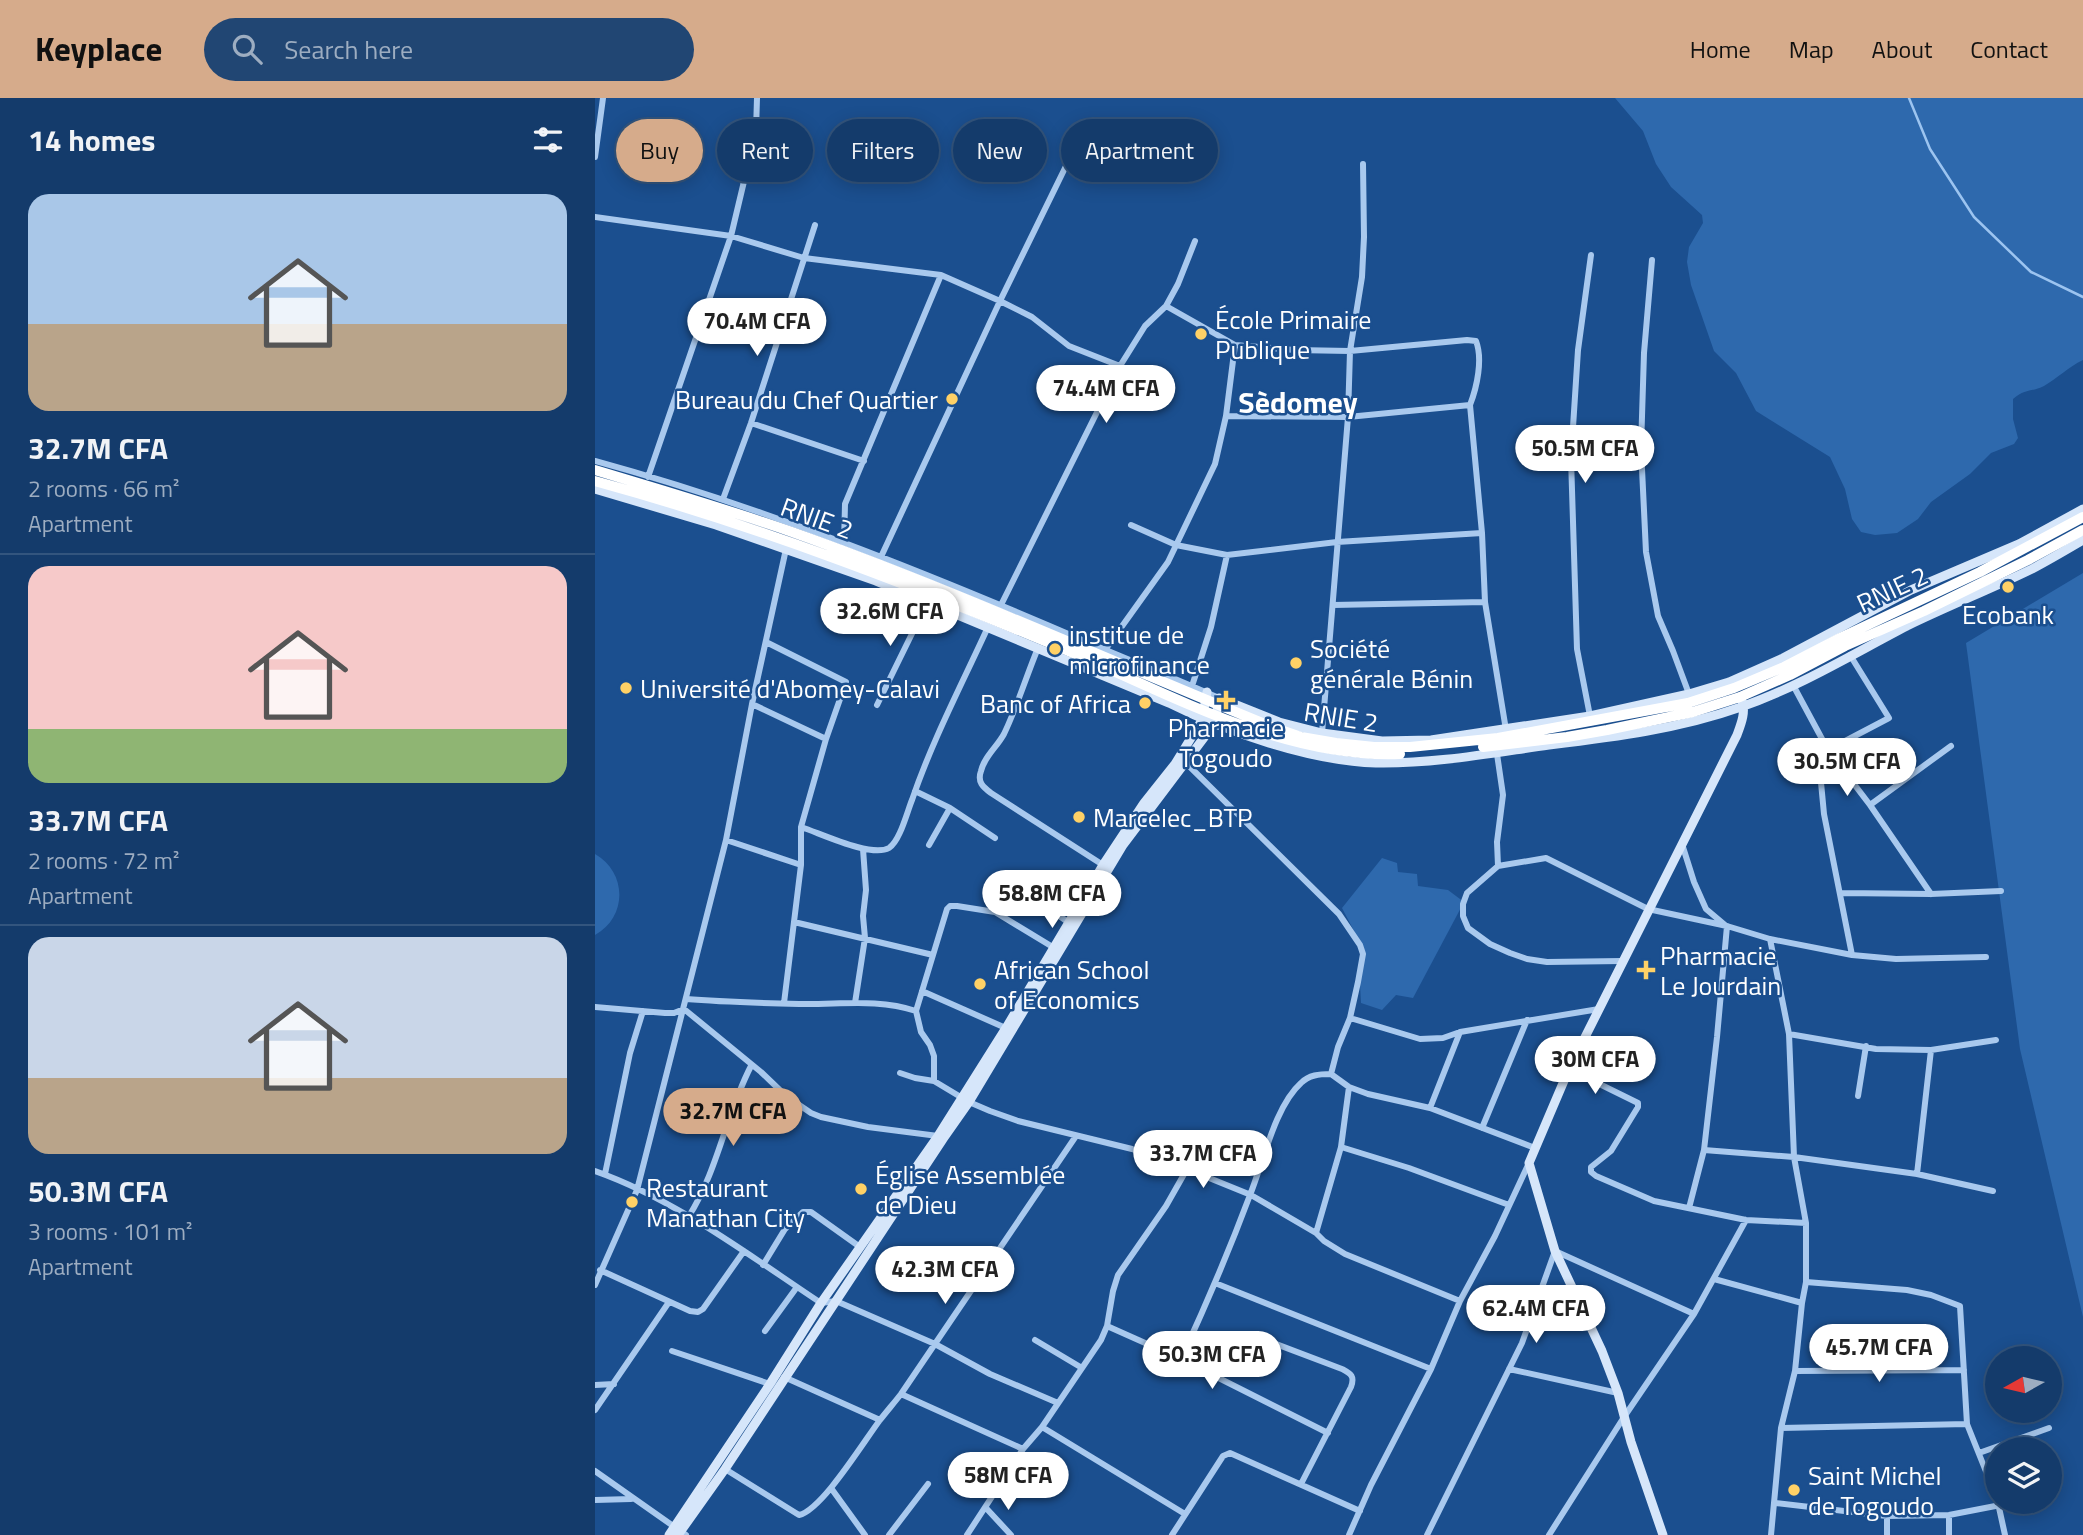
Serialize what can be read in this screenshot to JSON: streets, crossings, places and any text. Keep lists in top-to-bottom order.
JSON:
{
  "streets": {
    "highway": ["RNIE 2"]
  },
  "districts": ["Sèdomey"],
  "places": {
    "other": [
      "École Primaire Publique",
      "Bureau du Chef Quartier",
      "Ecobank",
      "institue de microfinance",
      "Société générale Bénin",
      "Université d'Abomey-Calavi",
      "Banc of Africa",
      "Marcelec_BTP",
      "African School of Economics",
      "Église Assemblée de Dieu",
      "Restaurant Manathan City",
      "Saint Michel de Togoudo"
    ],
    "health": ["Pharmacie Togoudo", "Pharmacie Le Jourdain"]
  },
  "north": "left",
  "page": {
    "header": "Keyplace",
    "search": "Search here",
    "nav": [
      "Home",
      "Map",
      "About",
      "Contact"
    ],
    "heading": "14 homes",
    "chip": [
      "Buy",
      "Rent",
      "Filters",
      "New",
      "Apartment"
    ],
    "list": [
      {
        "name": "32.7M CFA",
        "note": "2 rooms · 66 m² · Apartment"
      },
      {
        "name": "33.7M CFA",
        "note": "2 rooms · 72 m² · Apartment"
      },
      {
        "name": "50.3M CFA",
        "note": "3 rooms · 101 m² · Apartment"
      }
    ],
    "price": [
      "70.4M CFA",
      "74.4M CFA",
      "50.5M CFA",
      "32.6M CFA",
      "30.5M CFA",
      "58.8M CFA",
      "30M CFA",
      "32.7M CFA",
      "33.7M CFA",
      "42.3M CFA",
      "62.4M CFA",
      "45.7M CFA",
      "50.3M CFA",
      "58M CFA"
    ]
  }
}
